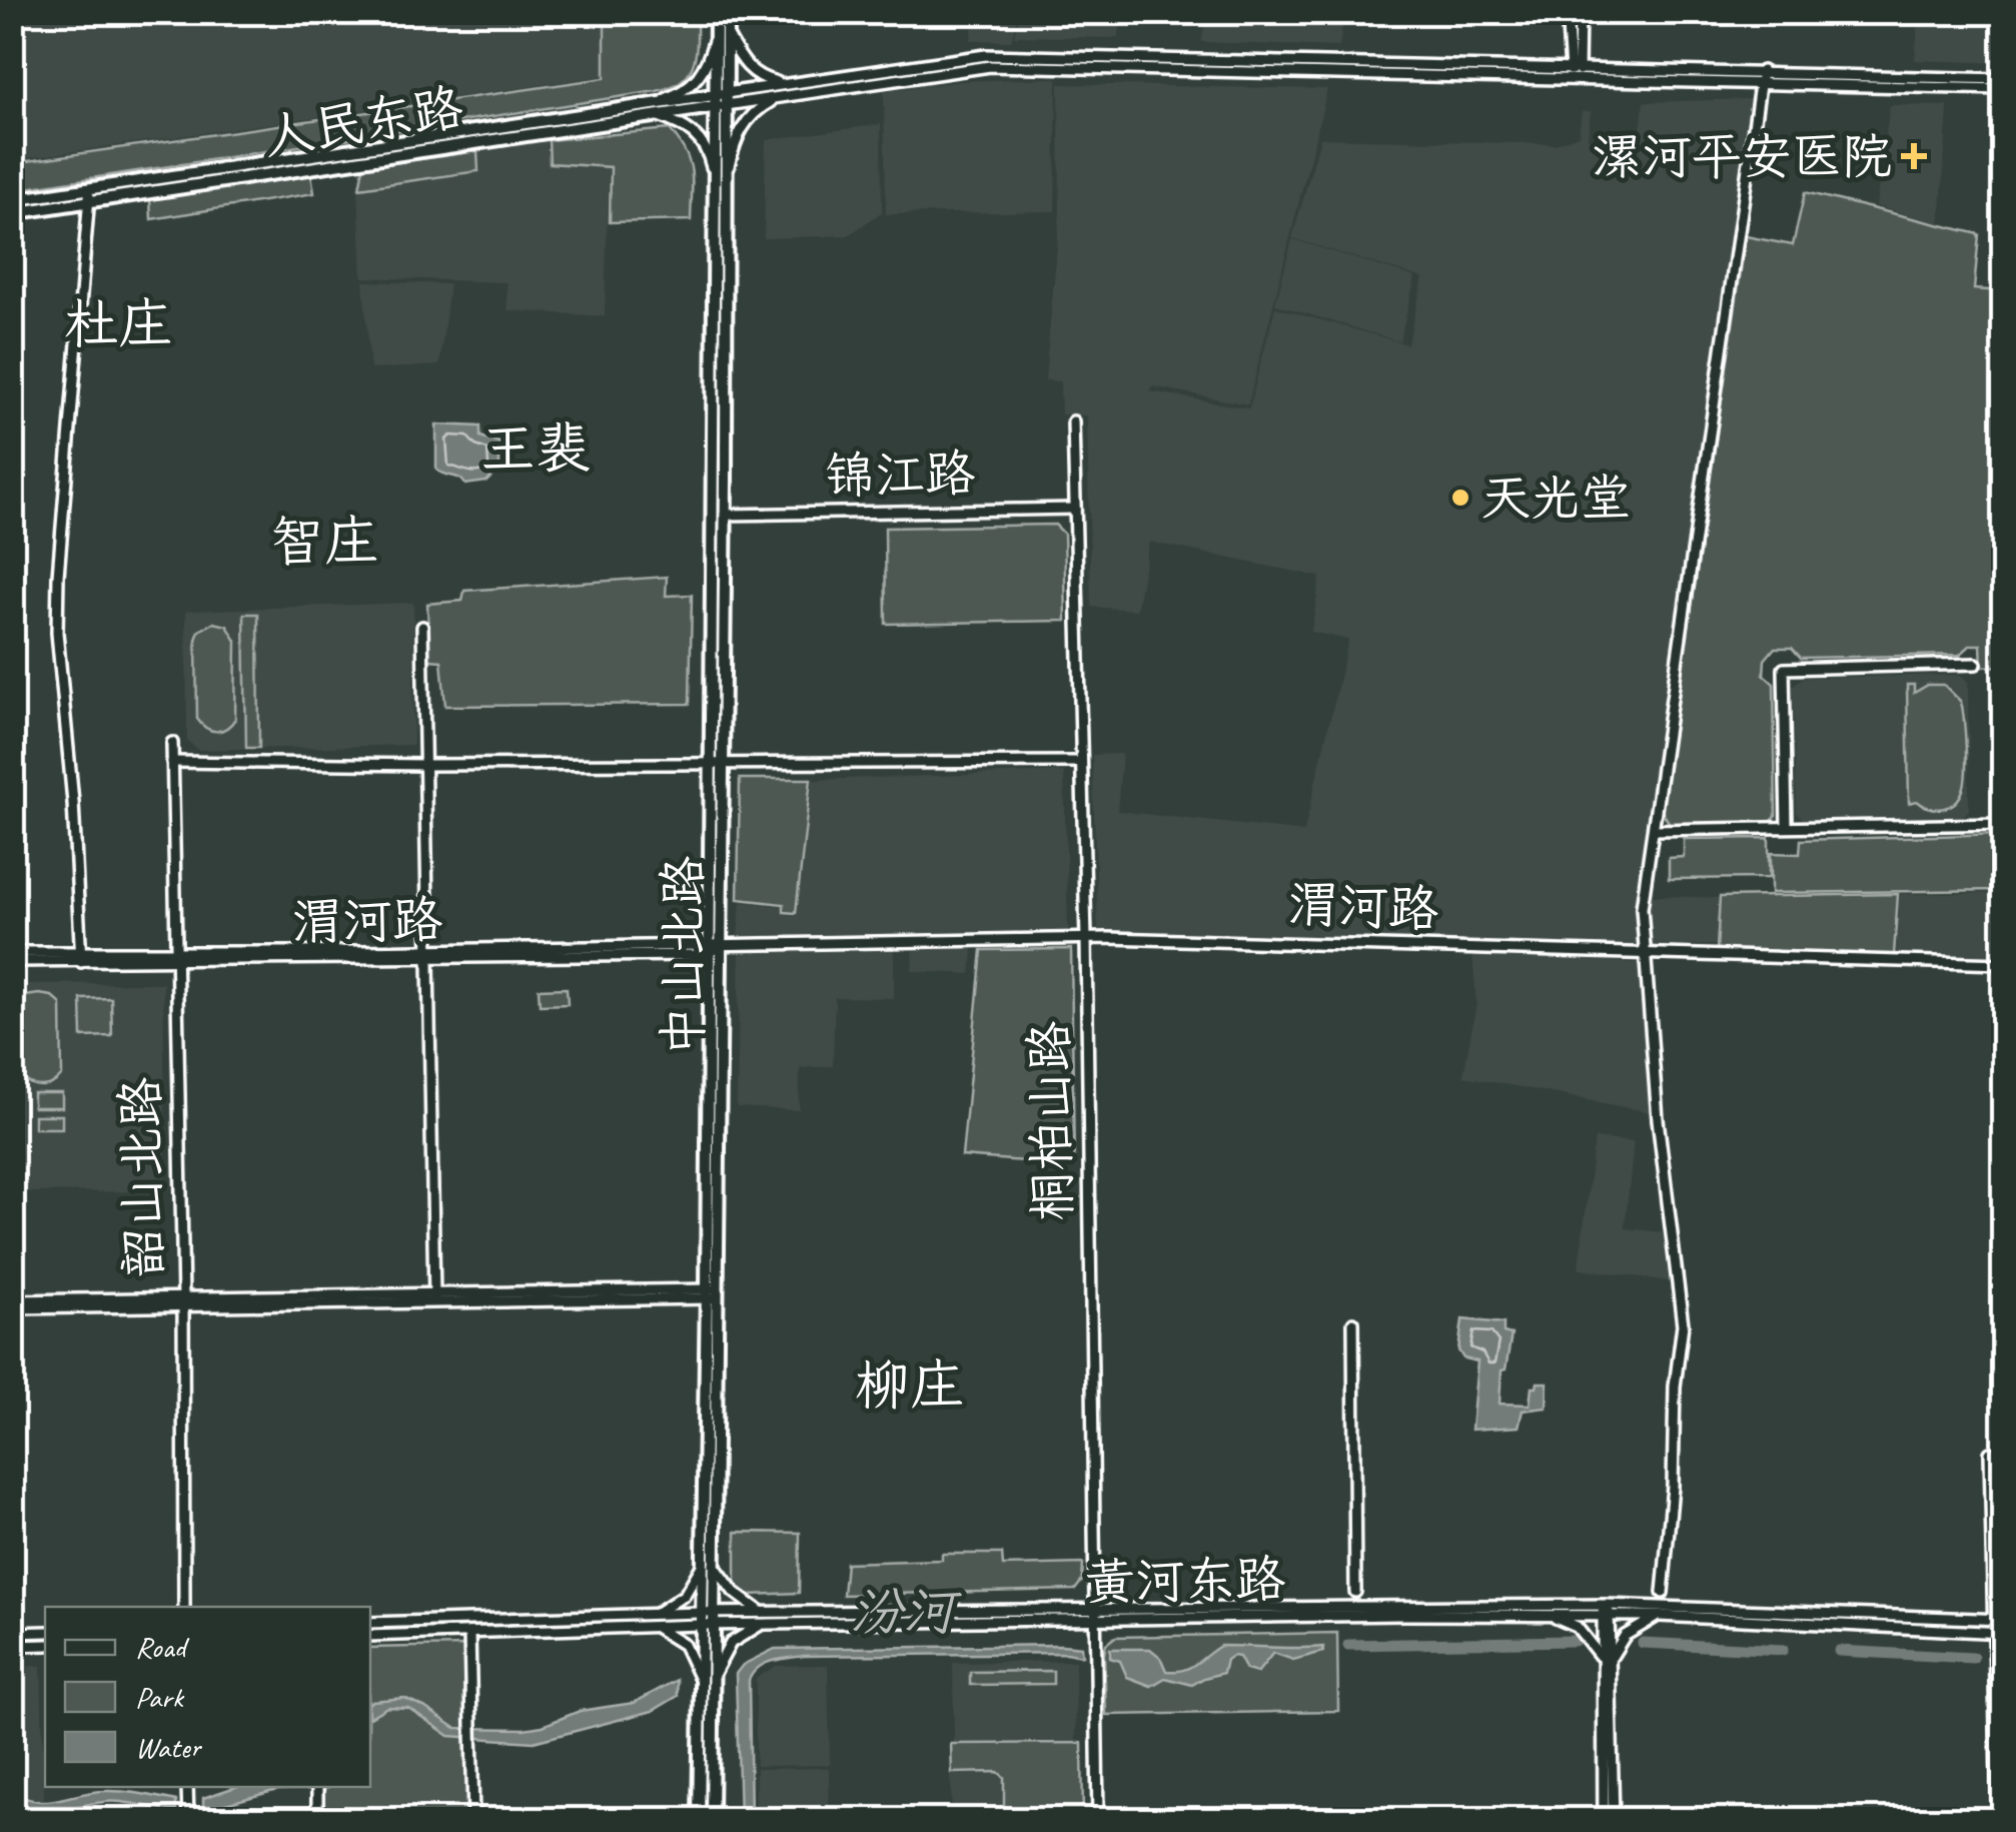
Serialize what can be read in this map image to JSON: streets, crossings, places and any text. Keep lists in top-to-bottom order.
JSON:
{
  "streets": {
    "main road": ["人民东路", "中山北路"],
    "street": [
      "锦江路",
      "渭河路",
      "桐柏山路",
      "韶山北路",
      "黄河东路"
    ]
  },
  "crossings": [
    ["人民东路", "中山北路"],
    ["锦江路", "中山北路"],
    ["锦江路", "桐柏山路"],
    ["渭河路", "中山北路"],
    ["渭河路", "桐柏山路"],
    ["渭河路", "韶山北路"],
    ["中山北路", "黄河东路"],
    ["桐柏山路", "黄河东路"]
  ],
  "districts": [
    "杜庄",
    "王裴",
    "智庄",
    "柳庄"
  ],
  "water": ["汾河"],
  "places": {
    "health": ["漯河平安医院"],
    "other": ["天光堂"]
  },
  "legend": ["Road", "Park", "Water"]
}
